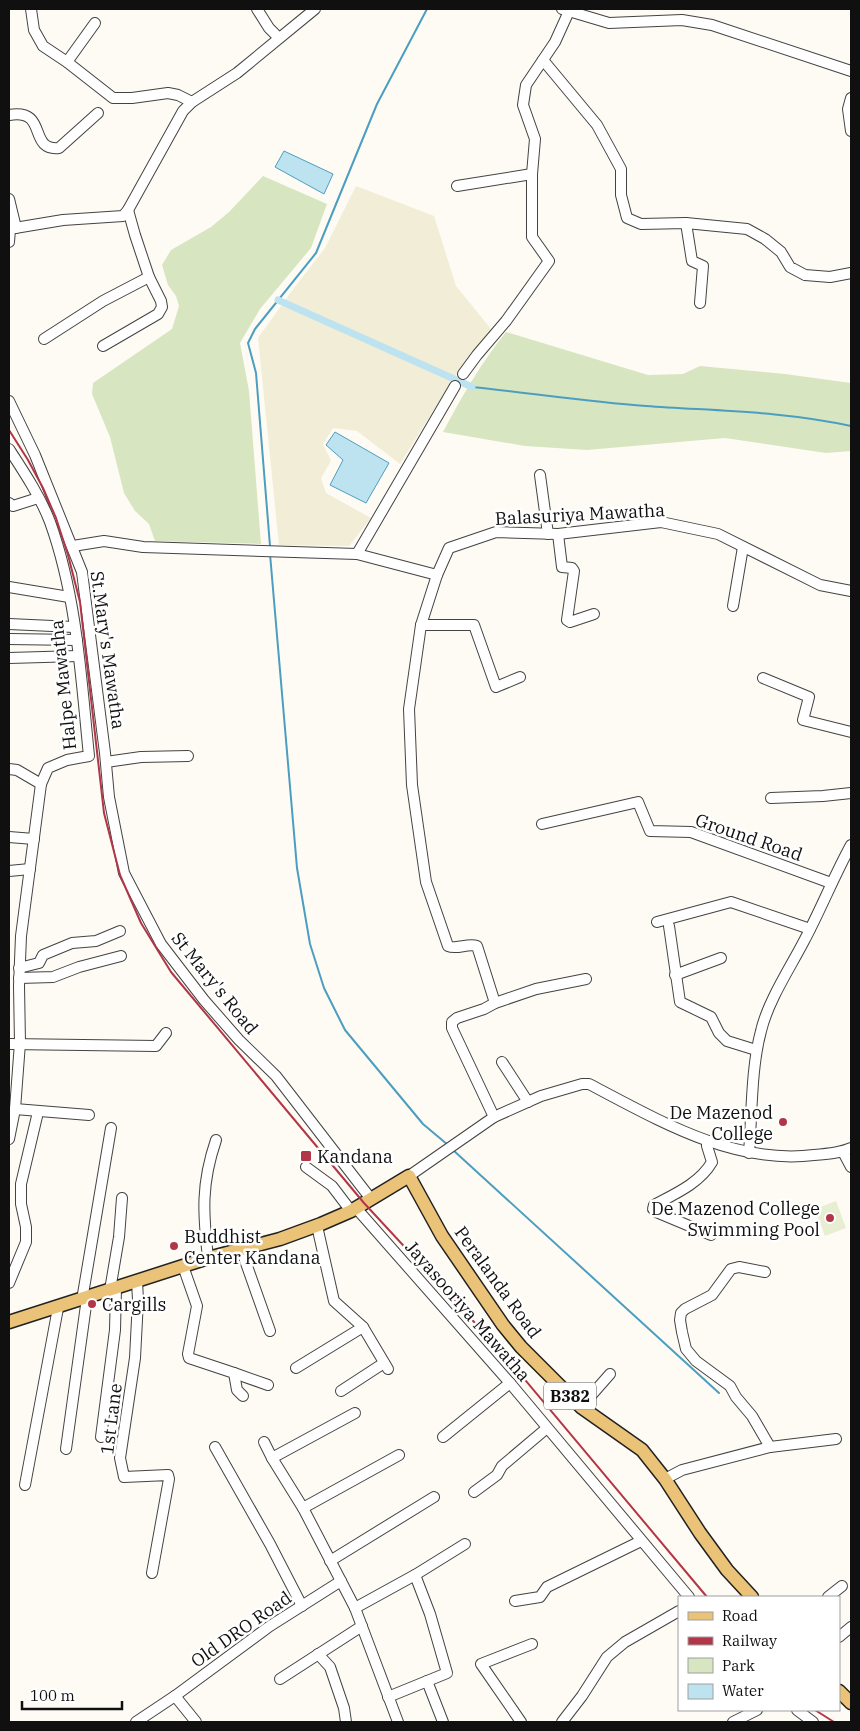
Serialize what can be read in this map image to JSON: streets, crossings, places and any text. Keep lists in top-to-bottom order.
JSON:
{
  "streets": {
    "main road": ["Peralanda Road", "B382"],
    "street": [
      "Balasuriya Mawatha",
      "St.Mary's Mawatha",
      "Halpe Mawatha",
      "Ground Road",
      "St Mary's Road",
      "Jayasooriya Mawatha",
      "1st Lane",
      "Old DRO Road"
    ]
  },
  "crossings": [
    ["St.Mary's Mawatha", "Halpe Mawatha"],
    ["St.Mary's Mawatha", "St Mary's Road"]
  ],
  "places": {
    "other": [
      "De Mazenod College",
      "De Mazenod College Swimming Pool",
      "Buddhist Center Kandana",
      "Cargills"
    ],
    "transit": ["Kandana"]
  },
  "legend": [
    "Road",
    "Railway",
    "Park",
    "Water"
  ],
  "scale_bar": "100 m"
}
